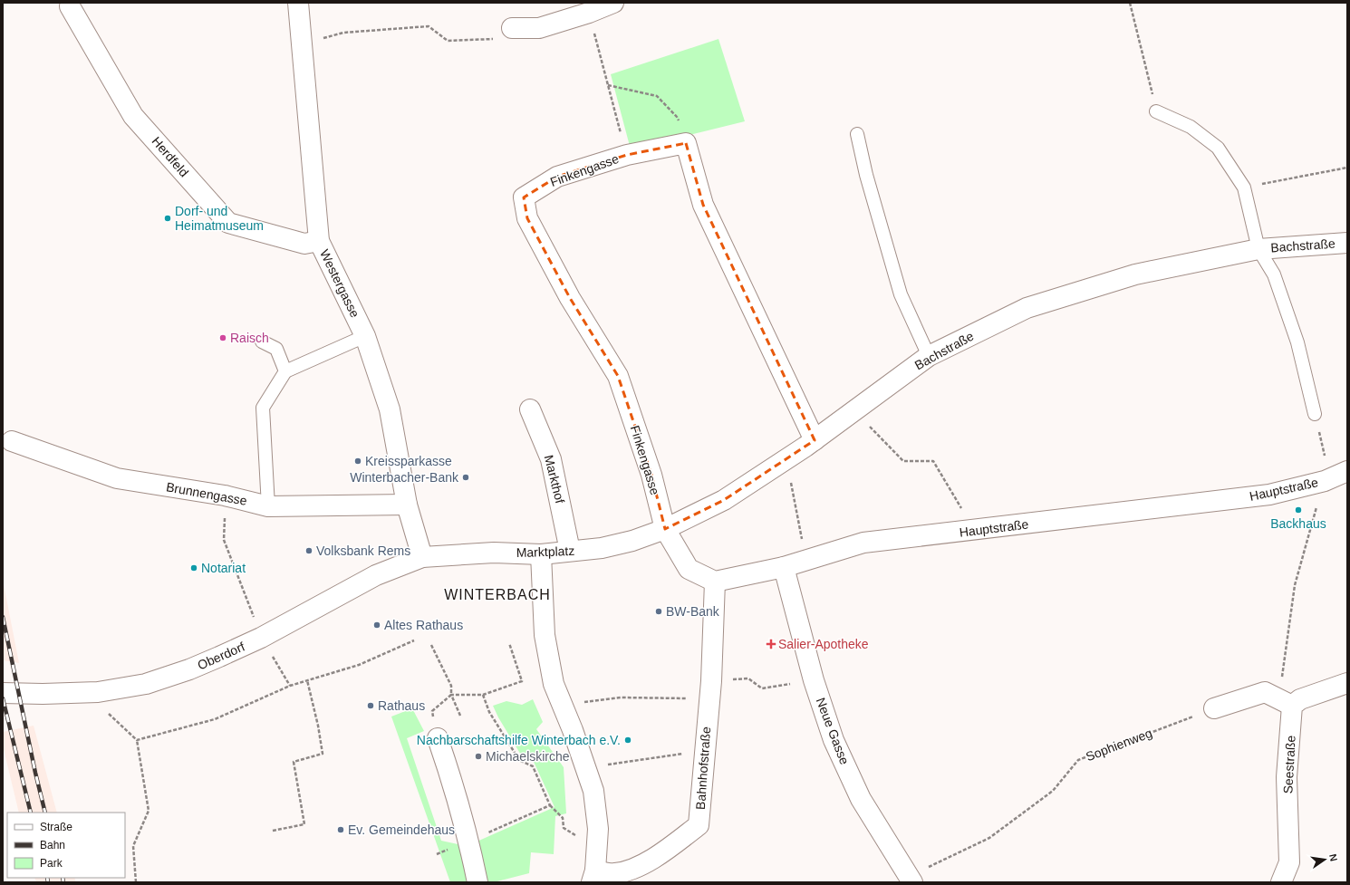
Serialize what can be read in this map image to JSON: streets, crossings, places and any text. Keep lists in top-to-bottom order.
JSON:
{
  "streets": {
    "street": [
      "Herdfeld",
      "Finkengasse",
      "Bachstraße",
      "Westergasse",
      "Markthof",
      "Hauptstraße",
      "Brunnengasse",
      "Marktplatz",
      "Oberdorf",
      "Neue Gasse",
      "Seestraße",
      "Bahnhofstraße"
    ],
    "path": ["Sophienweg"]
  },
  "crossings": [
    ["Herdfeld", "Westergasse"],
    ["Finkengasse", "Bachstraße"],
    ["Finkengasse", "Marktplatz"],
    ["Bachstraße", "Marktplatz"],
    ["Westergasse", "Brunnengasse"],
    ["Westergasse", "Marktplatz"],
    ["Westergasse", "Oberdorf"],
    ["Markthof", "Marktplatz"],
    ["Hauptstraße", "Neue Gasse"],
    ["Hauptstraße", "Bahnhofstraße"],
    ["Marktplatz", "Oberdorf"],
    ["Neue Gasse", "Sophienweg"]
  ],
  "districts": ["WINTERBACH"],
  "places": {
    "other": [
      "Dorf- und Heimatmuseum",
      "Raisch",
      "Kreissparkasse",
      "Winterbacher-Bank",
      "Backhaus",
      "Volksbank Rems",
      "Notariat",
      "BW-Bank",
      "Altes Rathaus",
      "Rathaus",
      "Nachbarschaftshilfe Winterbach e.V.",
      "Michaelskirche",
      "Ev. Gemeindehaus"
    ],
    "health": ["Salier-Apotheke"]
  },
  "legend": ["Straße", "Bahn", "Park"],
  "north": "right"
}
